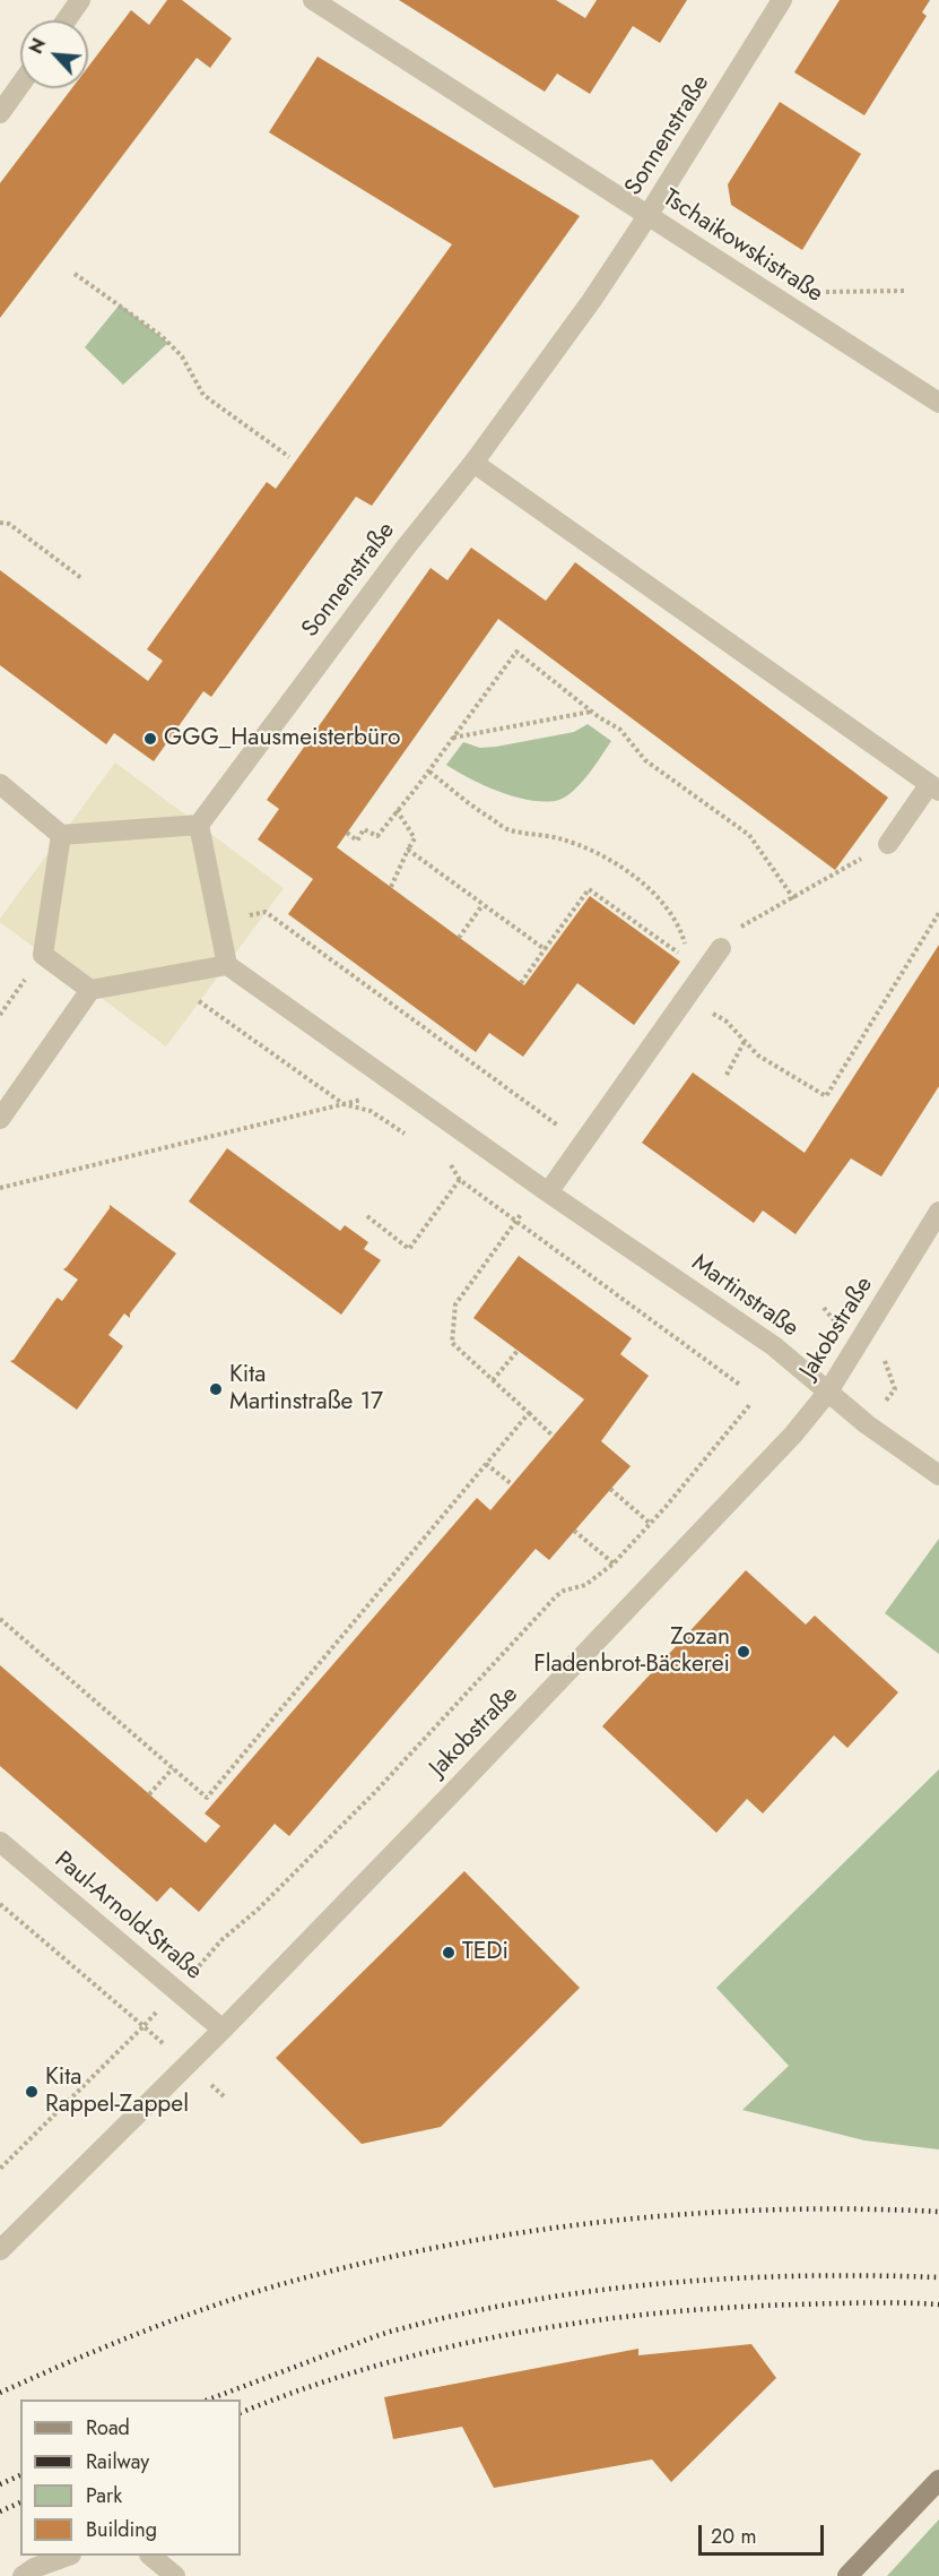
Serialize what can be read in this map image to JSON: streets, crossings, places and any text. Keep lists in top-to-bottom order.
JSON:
{
  "streets": {
    "street": [
      "Sonnenstraße",
      "Tschaikowskistraße",
      "Martinstraße",
      "Jakobstraße",
      "Paul-Arnold-Straße"
    ]
  },
  "crossings": [
    ["Sonnenstraße", "Tschaikowskistraße"],
    ["Martinstraße", "Jakobstraße"],
    ["Jakobstraße", "Paul-Arnold-Straße"]
  ],
  "places": [
    "GGG_Hausmeisterbüro",
    "Kita Martinstraße 17",
    "Zozan Fladenbrot-Bäckerei",
    "TEDi",
    "Kita Rappel-Zappel"
  ],
  "legend": [
    "Road",
    "Railway",
    "Park",
    "Building"
  ],
  "scale_bar": "20 m",
  "north": "top left"
}
